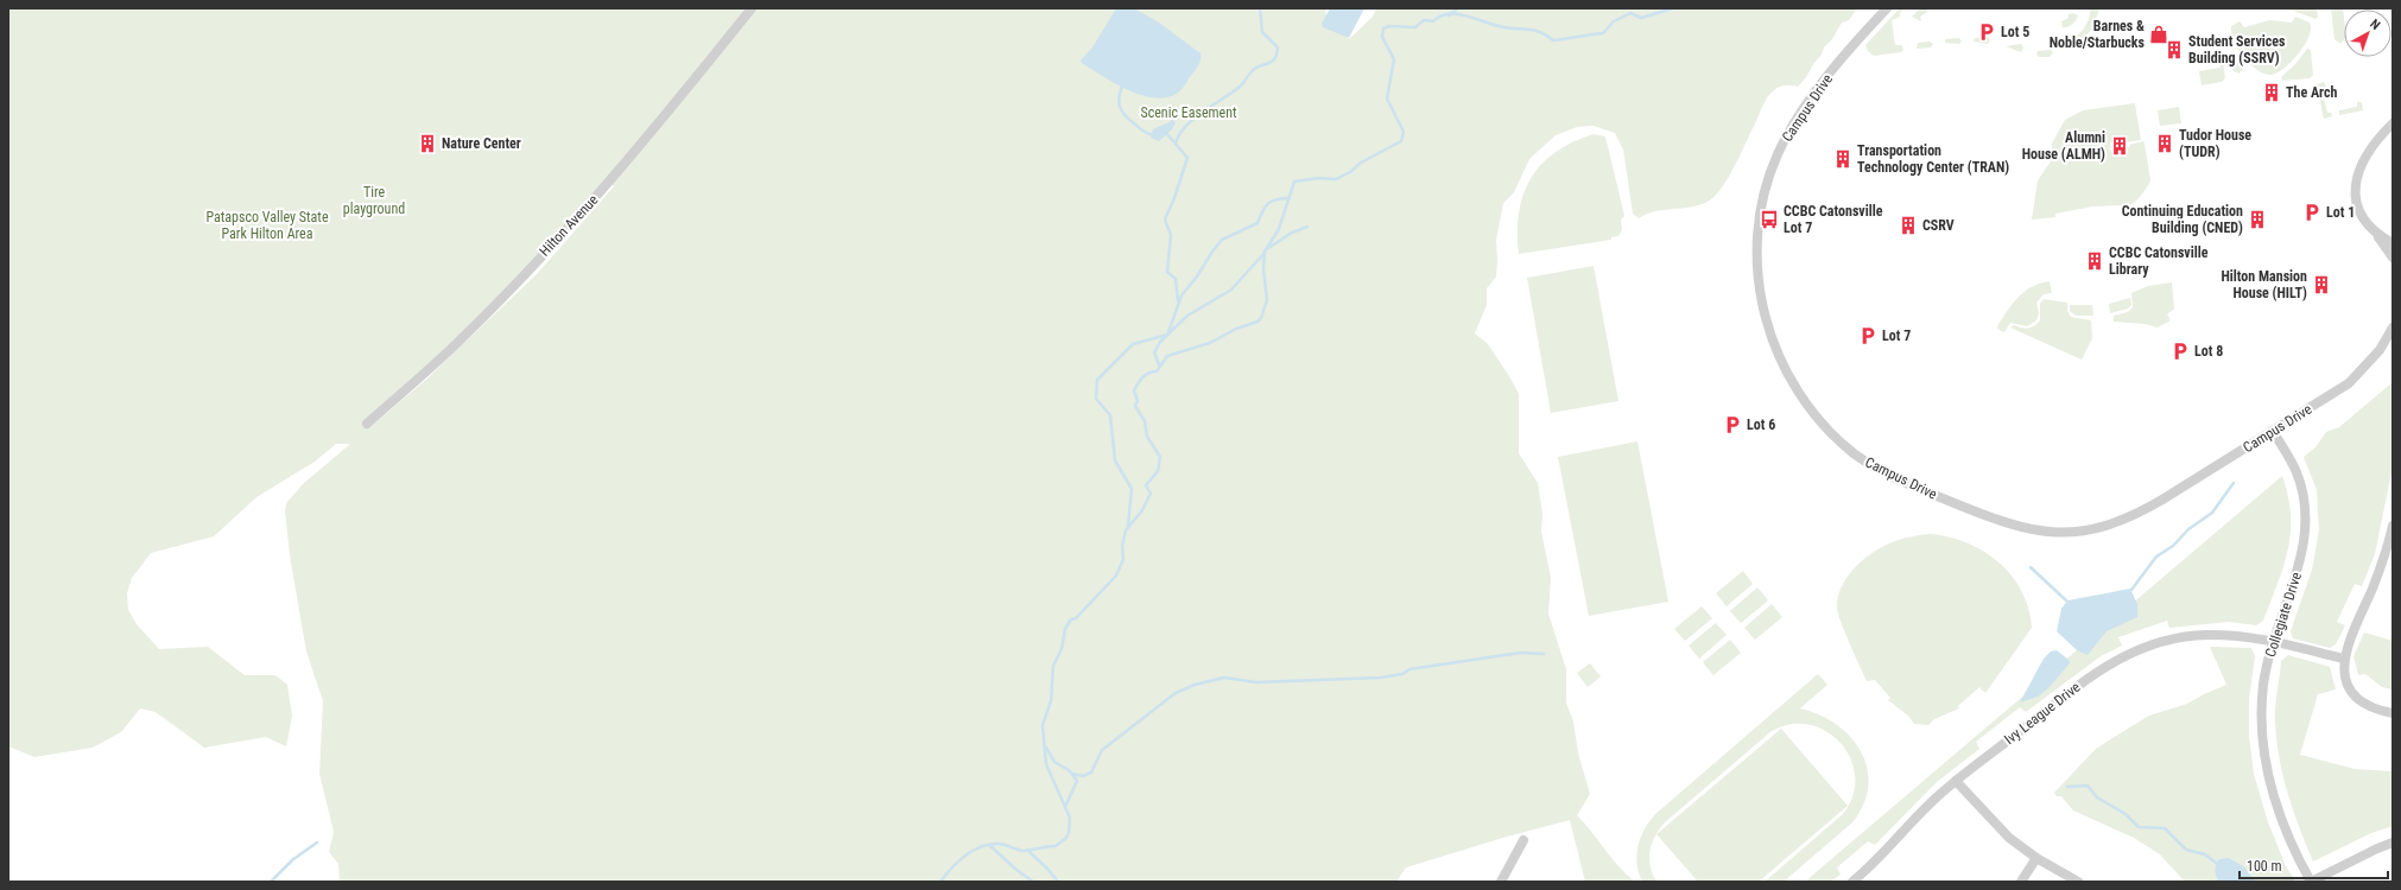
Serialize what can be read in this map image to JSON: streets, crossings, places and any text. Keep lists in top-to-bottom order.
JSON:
{
  "streets": {
    "street": [
      "Campus Drive",
      "Hilton Avenue",
      "Collegiate Drive",
      "Ivy League Drive"
    ]
  },
  "crossings": [
    ["Campus Drive", "Collegiate Drive"],
    ["Collegiate Drive", "Ivy League Drive"]
  ],
  "parks": ["Scenic Easement", "Tire playground", "Patapsco Valley State Park Hilton Area"],
  "places": {
    "parking": [
      "Lot 5",
      "Lot 1",
      "Lot 7",
      "Lot 8",
      "Lot 6"
    ],
    "shop": ["Barnes & Noble/Starbucks"],
    "building": [
      "Student Services Building (SSRV)",
      "The Arch",
      "Nature Center",
      "Tudor House (TUDR)",
      "Alumni House (ALMH)",
      "Transportation Technology Center (TRAN)",
      "Continuing Education Building (CNED)",
      "CSRV",
      "CCBC Catonsville Library",
      "Hilton Mansion House (HILT)"
    ],
    "bus stop": ["CCBC Catonsville Lot 7"]
  },
  "scale_bar": "100 m",
  "north": "top right"
}
